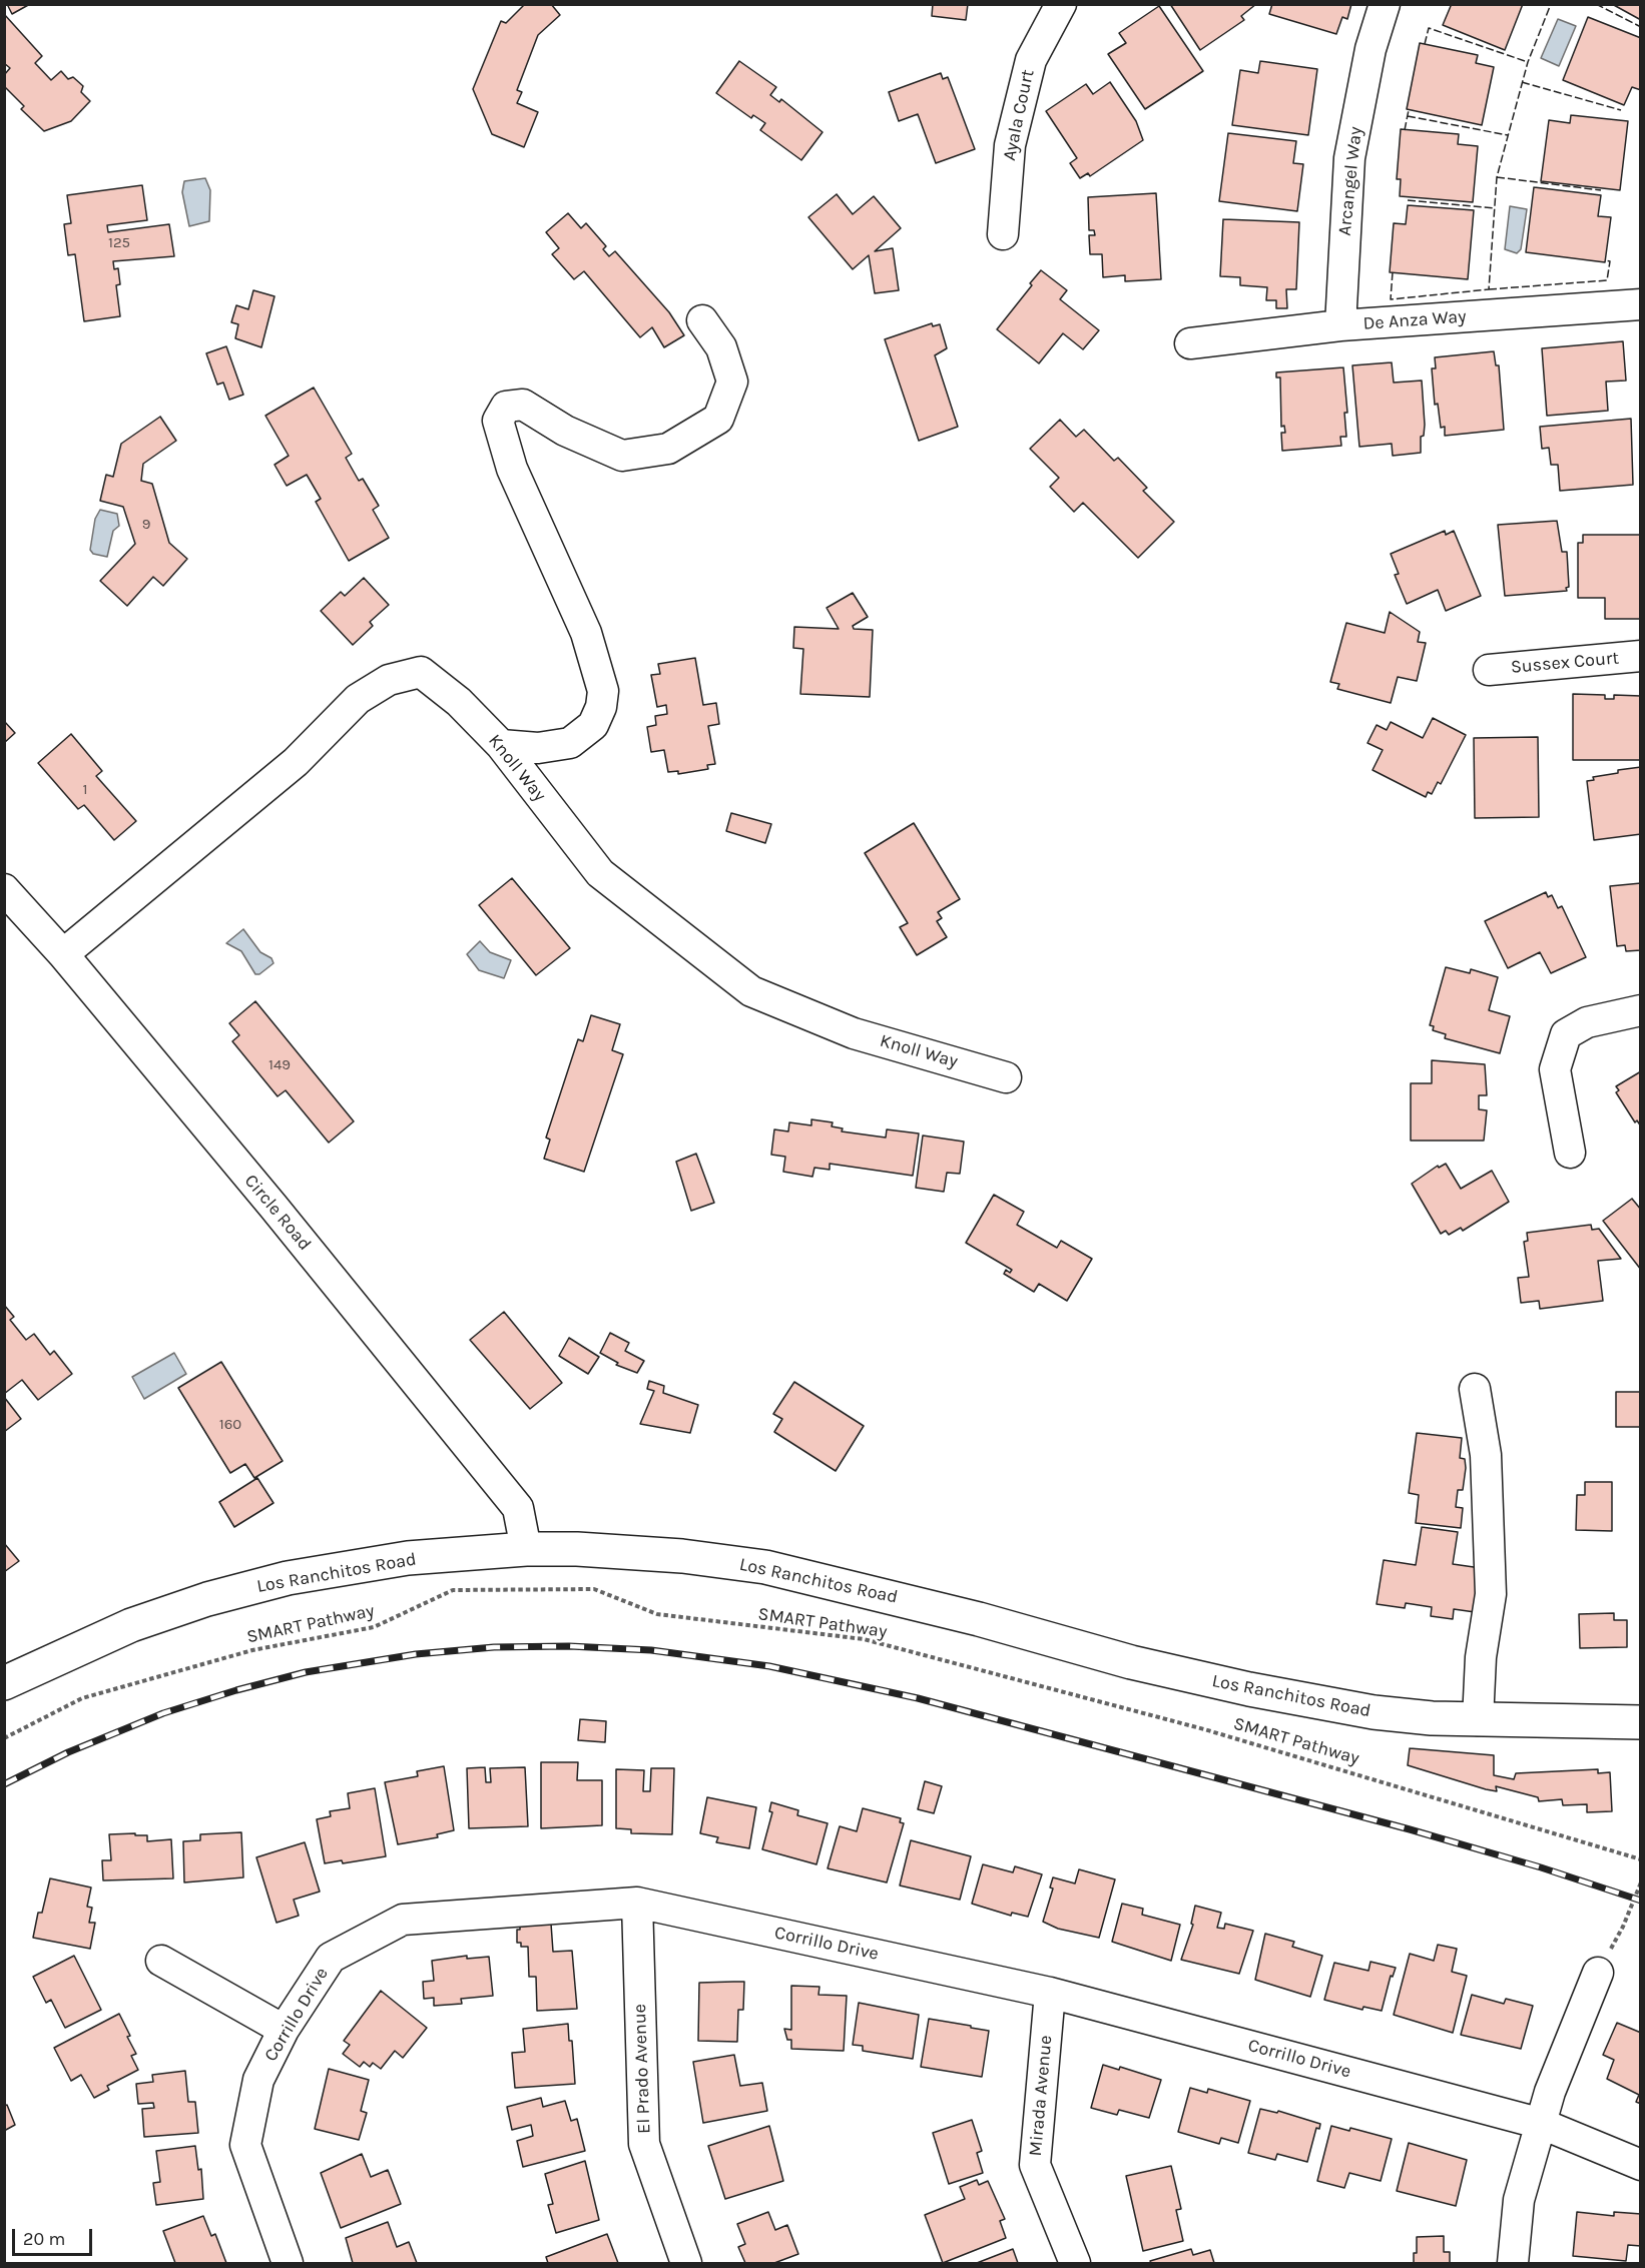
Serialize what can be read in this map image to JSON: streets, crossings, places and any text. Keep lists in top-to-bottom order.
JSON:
{
  "streets": {
    "main road": ["Los Ranchitos Road"],
    "street": [
      "Ayala Court",
      "Arcangel Way",
      "De Anza Way",
      "Sussex Court",
      "Knoll Way",
      "Circle Road",
      "Corrillo Drive",
      "El Prado Avenue",
      "Mirada Avenue"
    ],
    "path": ["SMART Pathway"]
  },
  "crossings": [
    ["Arcangel Way", "De Anza Way"],
    ["Knoll Way", "Circle Road"],
    ["Circle Road", "Los Ranchitos Road"],
    ["Corrillo Drive", "El Prado Avenue"],
    ["Corrillo Drive", "Mirada Avenue"]
  ],
  "house_numbers": [
    "125",
    "9",
    "1",
    "149",
    "160"
  ],
  "scale_bar": "20 m"
}
